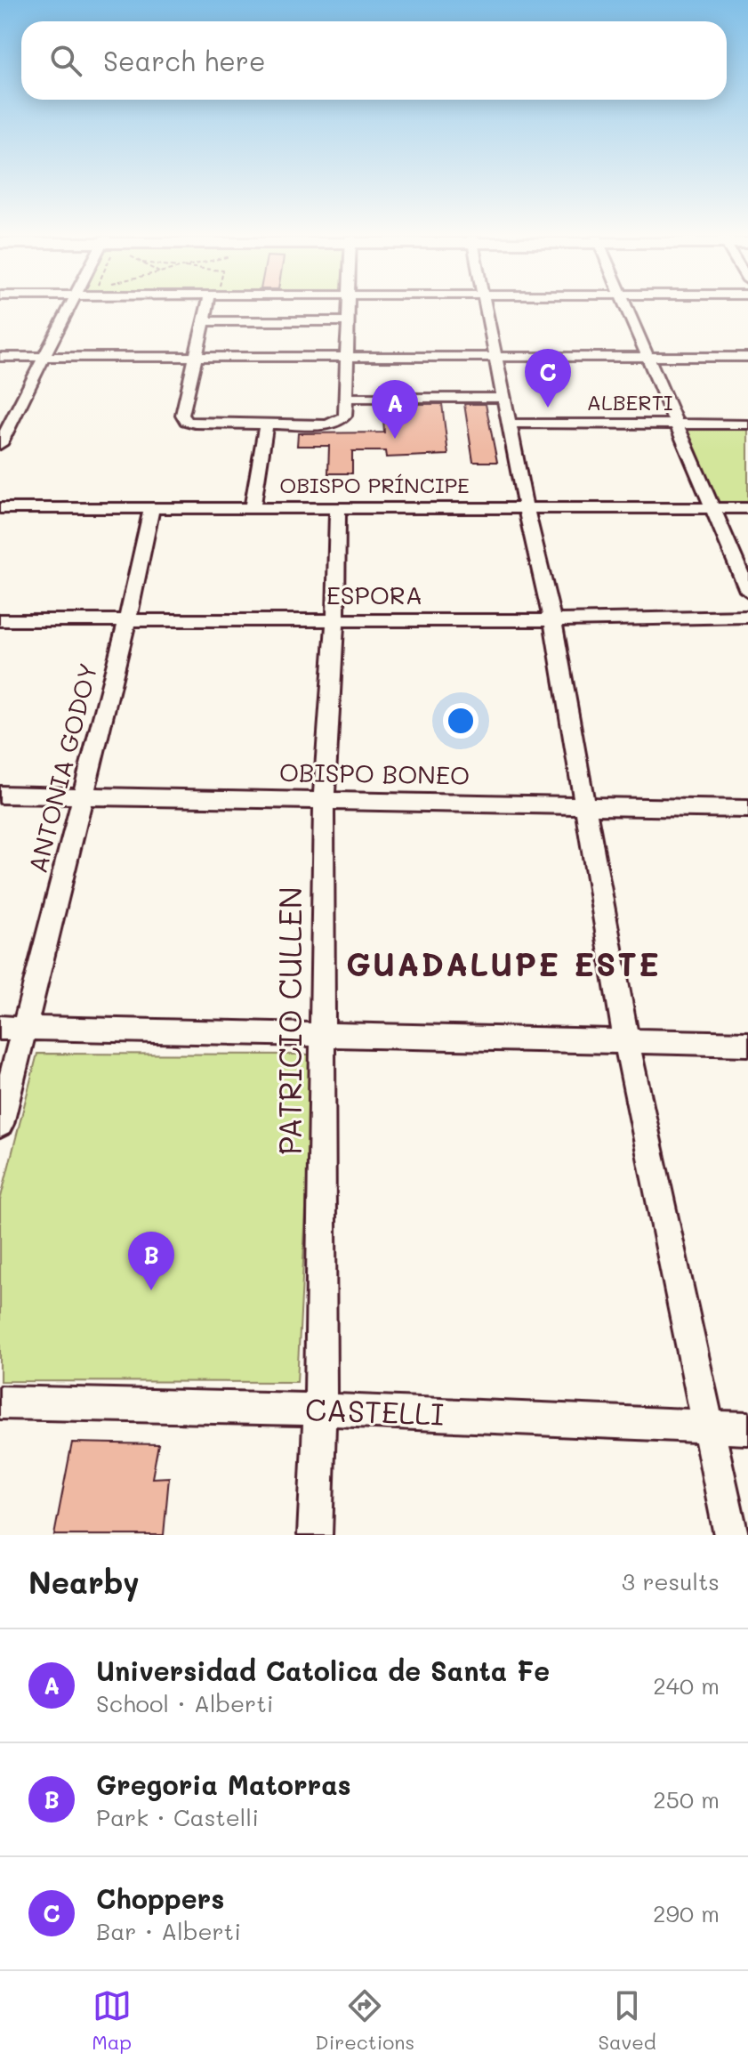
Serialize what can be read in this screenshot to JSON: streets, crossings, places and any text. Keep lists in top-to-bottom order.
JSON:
{
  "streets": {
    "street": [
      "ALBERTI",
      "OBISPO PRÍNCIPE",
      "ESPORA",
      "ANTONIA GODOY",
      "OBISPO BONEO",
      "PATRICIO CULLEN",
      "CASTELLI"
    ]
  },
  "crossings": [
    ["OBISPO PRÍNCIPE", "ANTONIA GODOY"],
    ["OBISPO PRÍNCIPE", "PATRICIO CULLEN"],
    ["ESPORA", "ANTONIA GODOY"],
    ["ESPORA", "PATRICIO CULLEN"],
    ["ANTONIA GODOY", "OBISPO BONEO"],
    ["OBISPO BONEO", "PATRICIO CULLEN"],
    ["PATRICIO CULLEN", "CASTELLI"]
  ],
  "districts": ["GUADALUPE ESTE"],
  "page": {
    "search": "Search here",
    "pins": ["C", "A", "B"],
    "heading": ["Nearby", "3 results"],
    "list": [
      {
        "mark": "A",
        "name": "Universidad Catolica de Santa Fe",
        "note": "School · Alberti",
        "value": "240 m"
      },
      {
        "mark": "B",
        "name": "Gregoria Matorras",
        "note": "Park · Castelli",
        "value": "250 m"
      },
      {
        "mark": "C",
        "name": "Choppers",
        "note": "Bar · Alberti",
        "value": "290 m"
      }
    ],
    "nav": ["Map", "Directions", "Saved"]
  }
}
